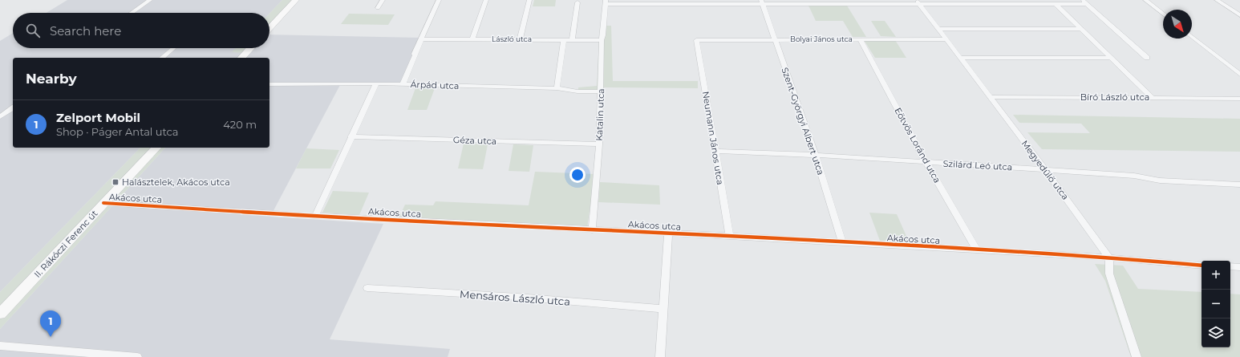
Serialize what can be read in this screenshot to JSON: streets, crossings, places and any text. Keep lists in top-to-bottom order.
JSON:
{
  "streets": {
    "main road": ["II. Rákóczi Ferenc út"],
    "street": [
      "László utca",
      "Bolyai János utca",
      "Árpád utca",
      "Bíró László utca",
      "Katalin utca",
      "Szent-Györgyi Albert utca",
      "Neumann János utca",
      "Géza utca",
      "Eötvös Loránd utca",
      "Szilárd Leó utca",
      "Megyedűlő utca",
      "Akácos utca",
      "Mensáros László utca"
    ]
  },
  "crossings": [
    ["László utca", "Katalin utca"],
    ["Bolyai János utca", "Szent-Györgyi Albert utca"],
    ["Bolyai János utca", "Neumann János utca"],
    ["Bolyai János utca", "Eötvös Loránd utca"],
    ["Bolyai János utca", "Megyedűlő utca"],
    ["Árpád utca", "Katalin utca"],
    ["Bíró László utca", "Megyedűlő utca"],
    ["Katalin utca", "Géza utca"],
    ["Katalin utca", "Akácos utca"],
    ["Szent-Györgyi Albert utca", "Szilárd Leó utca"],
    ["Szent-Györgyi Albert utca", "Akácos utca"],
    ["Neumann János utca", "Szilárd Leó utca"],
    ["Neumann János utca", "Akácos utca"],
    ["Eötvös Loránd utca", "Szilárd Leó utca"],
    ["Eötvös Loránd utca", "Akácos utca"],
    ["Szilárd Leó utca", "Megyedűlő utca"],
    ["Megyedűlő utca", "Akácos utca"],
    ["Akácos utca", "II. Rákóczi Ferenc út"]
  ],
  "places": {
    "transit": ["Halásztelek, Akácos utca"]
  },
  "north": "bottom right",
  "page": {
    "search": "Search here",
    "heading": "Nearby",
    "list": [
      {
        "mark": "1",
        "name": "Zelport Mobil",
        "note": "Shop · Páger Antal utca",
        "value": "420 m"
      }
    ],
    "map_buttons": ["+", "−"],
    "pins": "1"
  }
}
